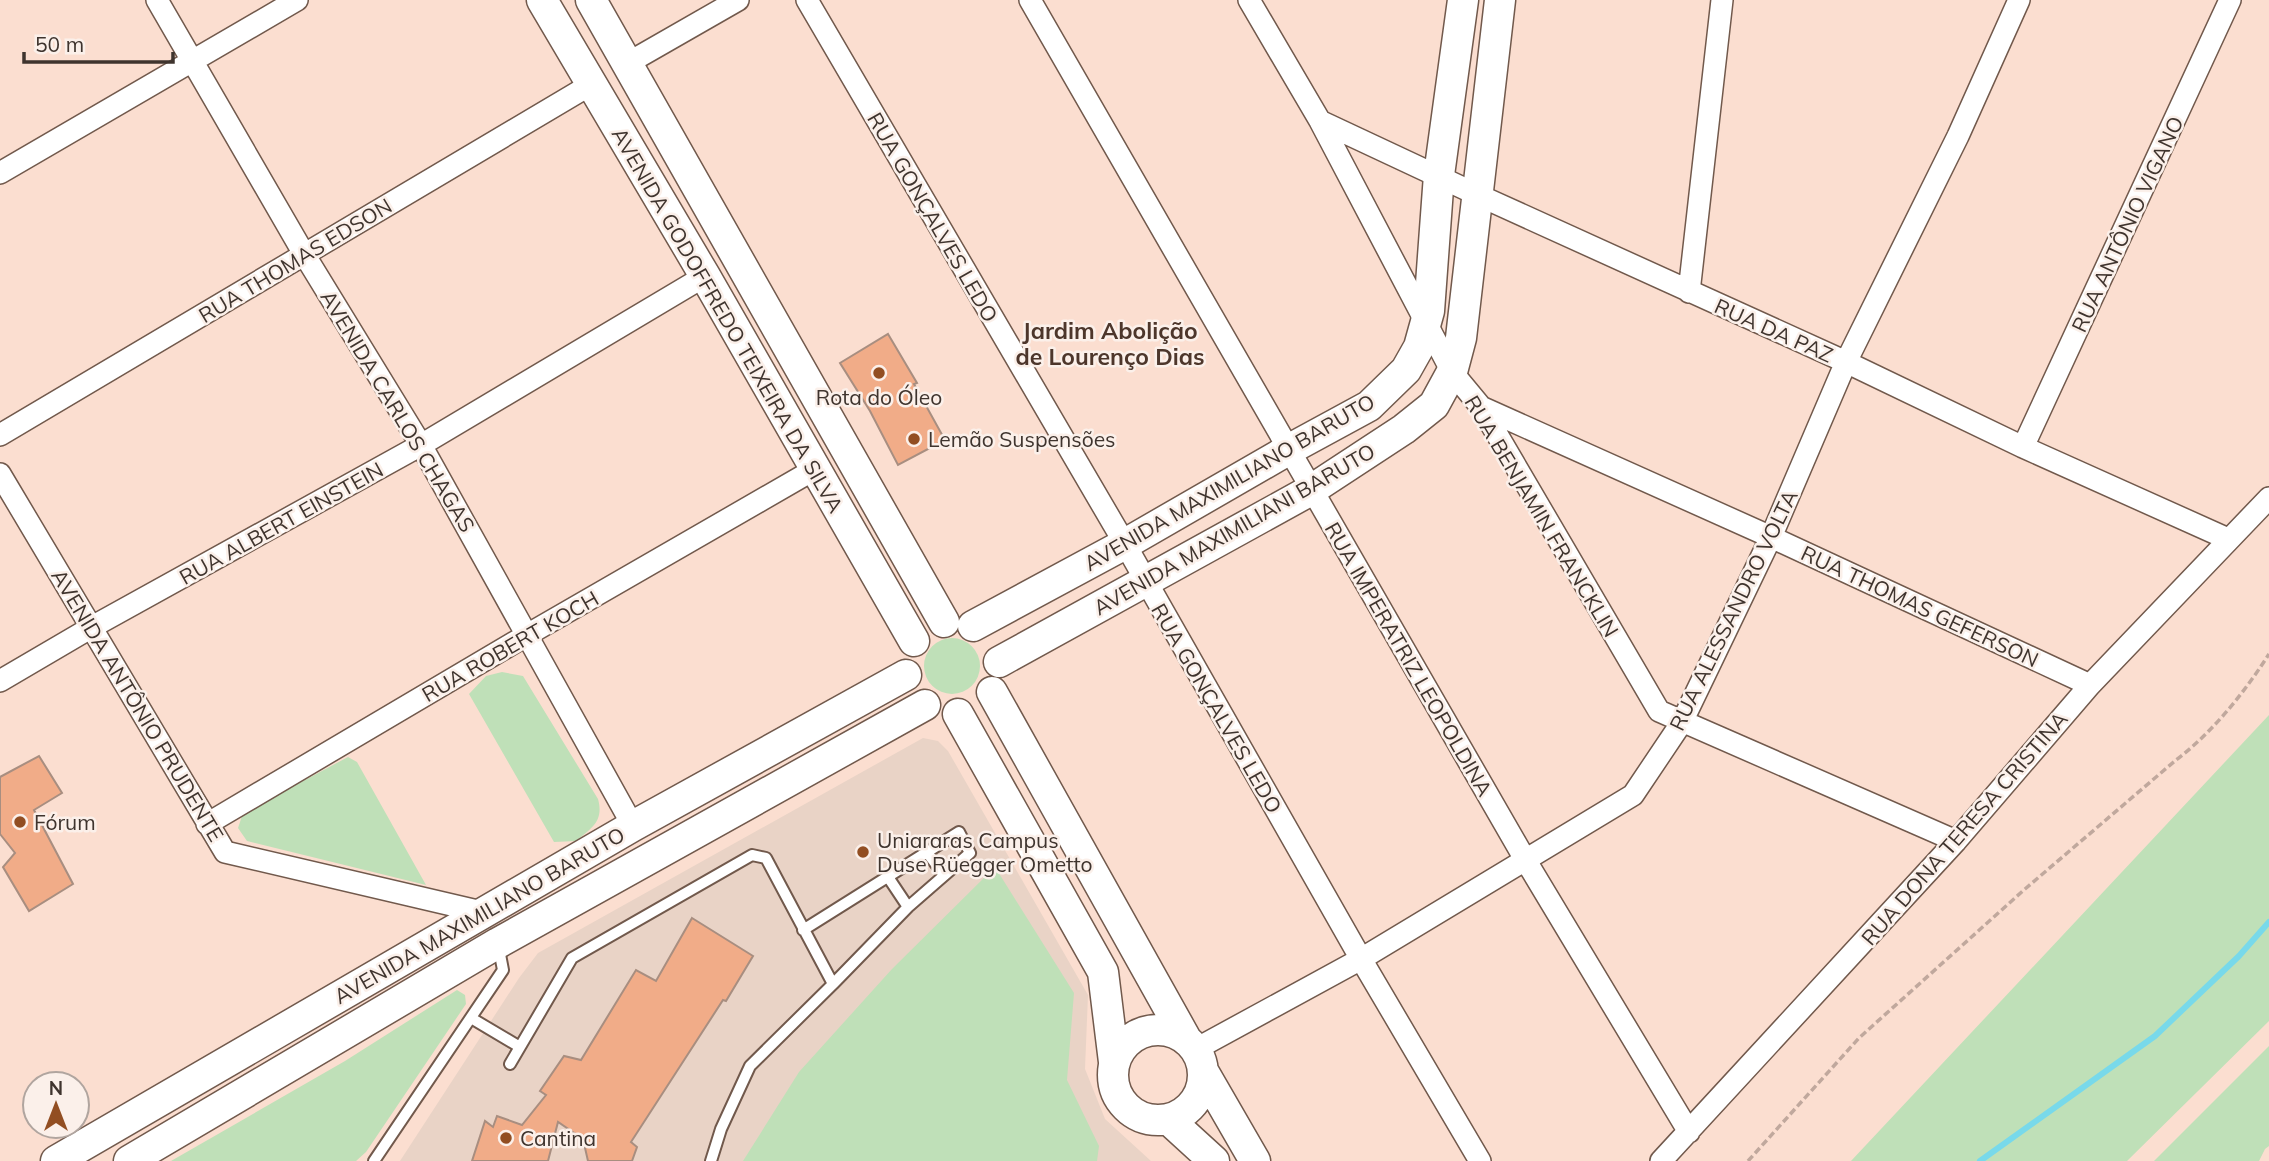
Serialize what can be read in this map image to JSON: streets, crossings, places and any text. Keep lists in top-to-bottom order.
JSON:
{
  "streets": {
    "street": [
      "RUA GONÇALVES LEDO",
      "RUA ANTÔNIO VIGANO",
      "RUA THOMAS EDSON",
      "AVENIDA GODOFFREDO TEIXEIRA DA SILVA",
      "RUA DA PAZ",
      "AVENIDA CARLOS CHAGAS",
      "AVENIDA MAXIMILIANO BARUTO",
      "RUA BENJAMIN FRANCKLIN",
      "RUA ALBERT EINSTEIN",
      "AVENIDA MAXIMILIANI BARUTO",
      "RUA THOMAS GEFERSON",
      "RUA ALESSANDRO VOLTA",
      "RUA ROBERT KOCH",
      "RUA IMPERATRIZ LEOPOLDINA",
      "AVENIDA ANTÔNIO PRUDENTE",
      "RUA DONA TERESA CRISTINA"
    ]
  },
  "crossings": [
    ["RUA GONÇALVES LEDO", "AVENIDA MAXIMILIANO BARUTO"],
    ["RUA GONÇALVES LEDO", "AVENIDA MAXIMILIANI BARUTO"],
    ["RUA GONÇALVES LEDO", "RUA ALESSANDRO VOLTA"],
    ["RUA ANTÔNIO VIGANO", "RUA DA PAZ"],
    ["RUA THOMAS EDSON", "AVENIDA GODOFFREDO TEIXEIRA DA SILVA"],
    ["RUA THOMAS EDSON", "AVENIDA CARLOS CHAGAS"],
    ["AVENIDA GODOFFREDO TEIXEIRA DA SILVA", "AVENIDA MAXIMILIANO BARUTO"],
    ["AVENIDA GODOFFREDO TEIXEIRA DA SILVA", "RUA ALBERT EINSTEIN"],
    ["AVENIDA GODOFFREDO TEIXEIRA DA SILVA", "AVENIDA MAXIMILIANI BARUTO"],
    ["AVENIDA GODOFFREDO TEIXEIRA DA SILVA", "RUA ROBERT KOCH"],
    ["RUA DA PAZ", "AVENIDA MAXIMILIANO BARUTO"],
    ["RUA DA PAZ", "RUA BENJAMIN FRANCKLIN"],
    ["RUA DA PAZ", "AVENIDA MAXIMILIANI BARUTO"],
    ["RUA DA PAZ", "RUA ALESSANDRO VOLTA"],
    ["RUA DA PAZ", "RUA DONA TERESA CRISTINA"],
    ["AVENIDA CARLOS CHAGAS", "AVENIDA MAXIMILIANO BARUTO"],
    ["AVENIDA CARLOS CHAGAS", "RUA ALBERT EINSTEIN"],
    ["AVENIDA CARLOS CHAGAS", "RUA ROBERT KOCH"],
    ["AVENIDA MAXIMILIANO BARUTO", "RUA BENJAMIN FRANCKLIN"],
    ["AVENIDA MAXIMILIANO BARUTO", "AVENIDA MAXIMILIANI BARUTO"],
    ["AVENIDA MAXIMILIANO BARUTO", "RUA IMPERATRIZ LEOPOLDINA"],
    ["AVENIDA MAXIMILIANO BARUTO", "AVENIDA ANTÔNIO PRUDENTE"],
    ["RUA BENJAMIN FRANCKLIN", "AVENIDA MAXIMILIANI BARUTO"],
    ["RUA BENJAMIN FRANCKLIN", "RUA THOMAS GEFERSON"],
    ["RUA BENJAMIN FRANCKLIN", "RUA ALESSANDRO VOLTA"],
    ["RUA BENJAMIN FRANCKLIN", "RUA DONA TERESA CRISTINA"],
    ["RUA ALBERT EINSTEIN", "AVENIDA ANTÔNIO PRUDENTE"],
    ["AVENIDA MAXIMILIANI BARUTO", "RUA IMPERATRIZ LEOPOLDINA"],
    ["RUA THOMAS GEFERSON", "RUA ALESSANDRO VOLTA"],
    ["RUA THOMAS GEFERSON", "RUA DONA TERESA CRISTINA"],
    ["RUA ALESSANDRO VOLTA", "RUA IMPERATRIZ LEOPOLDINA"],
    ["RUA ROBERT KOCH", "AVENIDA ANTÔNIO PRUDENTE"],
    ["RUA IMPERATRIZ LEOPOLDINA", "RUA DONA TERESA CRISTINA"]
  ],
  "districts": ["Jardim Abolição de Lourenço Dias"],
  "places": [
    "Rota do Óleo",
    "Lemão Suspensões",
    "Fórum",
    "Uniararas Campus Duse Rüegger Ometto",
    "Cantina"
  ],
  "scale_bar": "50 m",
  "north": "top"
}
